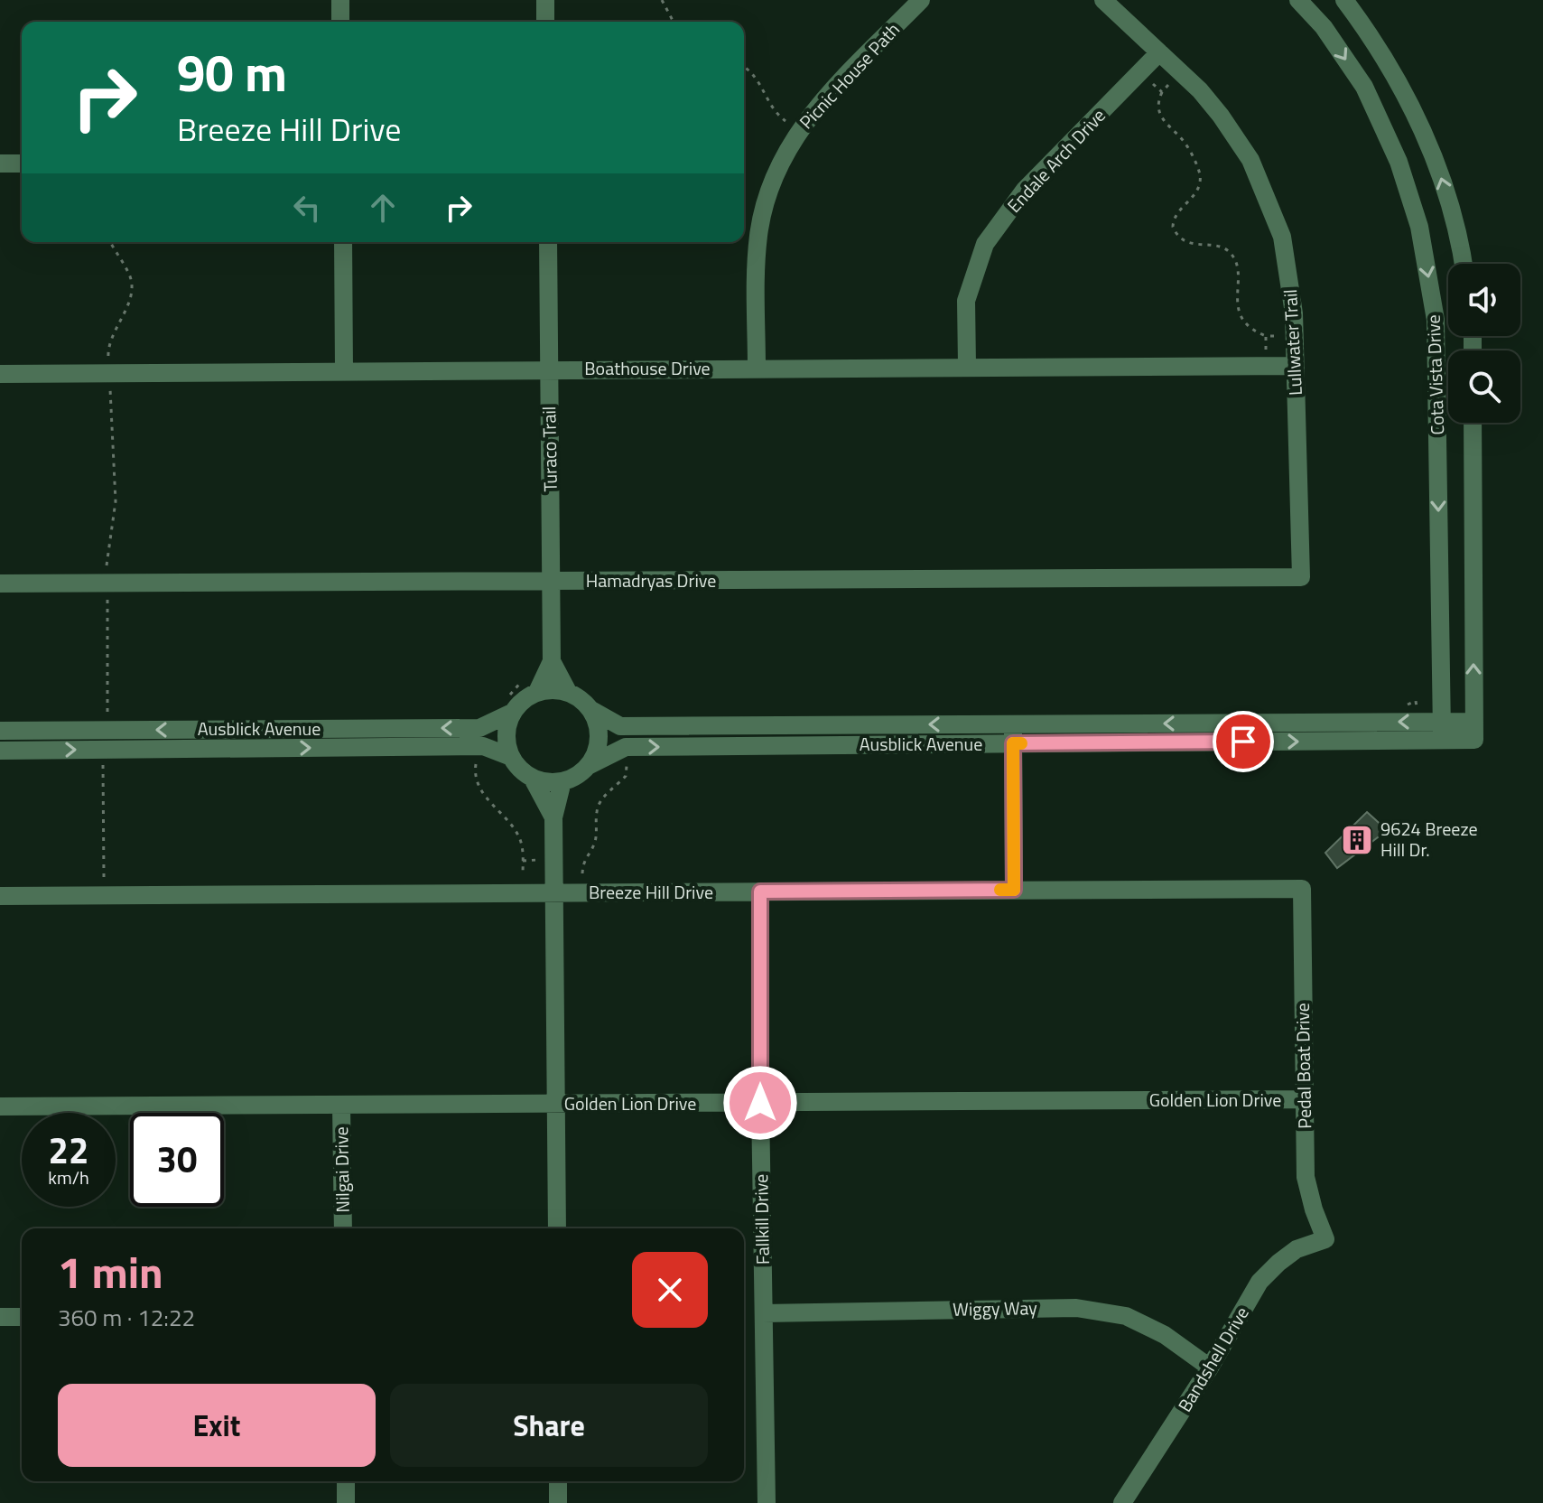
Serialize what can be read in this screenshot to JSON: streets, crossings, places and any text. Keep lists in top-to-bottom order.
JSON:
{
  "streets": {
    "street": [
      "Picnic House Path",
      "Endale Arch Drive",
      "Lullwater Trail",
      "Boathouse Drive",
      "Cota Vista Drive",
      "Turaco Trail",
      "Hamadryas Drive",
      "Ausblick Avenue",
      "Breeze Hill Drive",
      "Pedal Boat Drive",
      "Golden Lion Drive",
      "Nilgai Drive",
      "Fallkill Drive",
      "Wiggy Way",
      "Bandshell Drive"
    ]
  },
  "crossings": [
    ["Picnic House Path", "Boathouse Drive"],
    ["Endale Arch Drive", "Lullwater Trail"],
    ["Endale Arch Drive", "Boathouse Drive"],
    ["Lullwater Trail", "Boathouse Drive"],
    ["Lullwater Trail", "Hamadryas Drive"],
    ["Boathouse Drive", "Turaco Trail"],
    ["Cota Vista Drive", "Ausblick Avenue"],
    ["Turaco Trail", "Hamadryas Drive"],
    ["Turaco Trail", "Ausblick Avenue"],
    ["Breeze Hill Drive", "Pedal Boat Drive"],
    ["Breeze Hill Drive", "Fallkill Drive"],
    ["Pedal Boat Drive", "Golden Lion Drive"],
    ["Pedal Boat Drive", "Bandshell Drive"],
    ["Golden Lion Drive", "Nilgai Drive"],
    ["Golden Lion Drive", "Fallkill Drive"],
    ["Fallkill Drive", "Wiggy Way"],
    ["Wiggy Way", "Bandshell Drive"]
  ],
  "places": {
    "building": ["9624 Breeze Hill Dr."]
  },
  "page": {
    "turn": ["90 m", "Breeze Hill Drive"],
    "speed": "22 km/h",
    "limit": "30",
    "heading": ["1 min", "360 m · 12:22"],
    "buttons": ["Exit", "Share"]
  }
}
